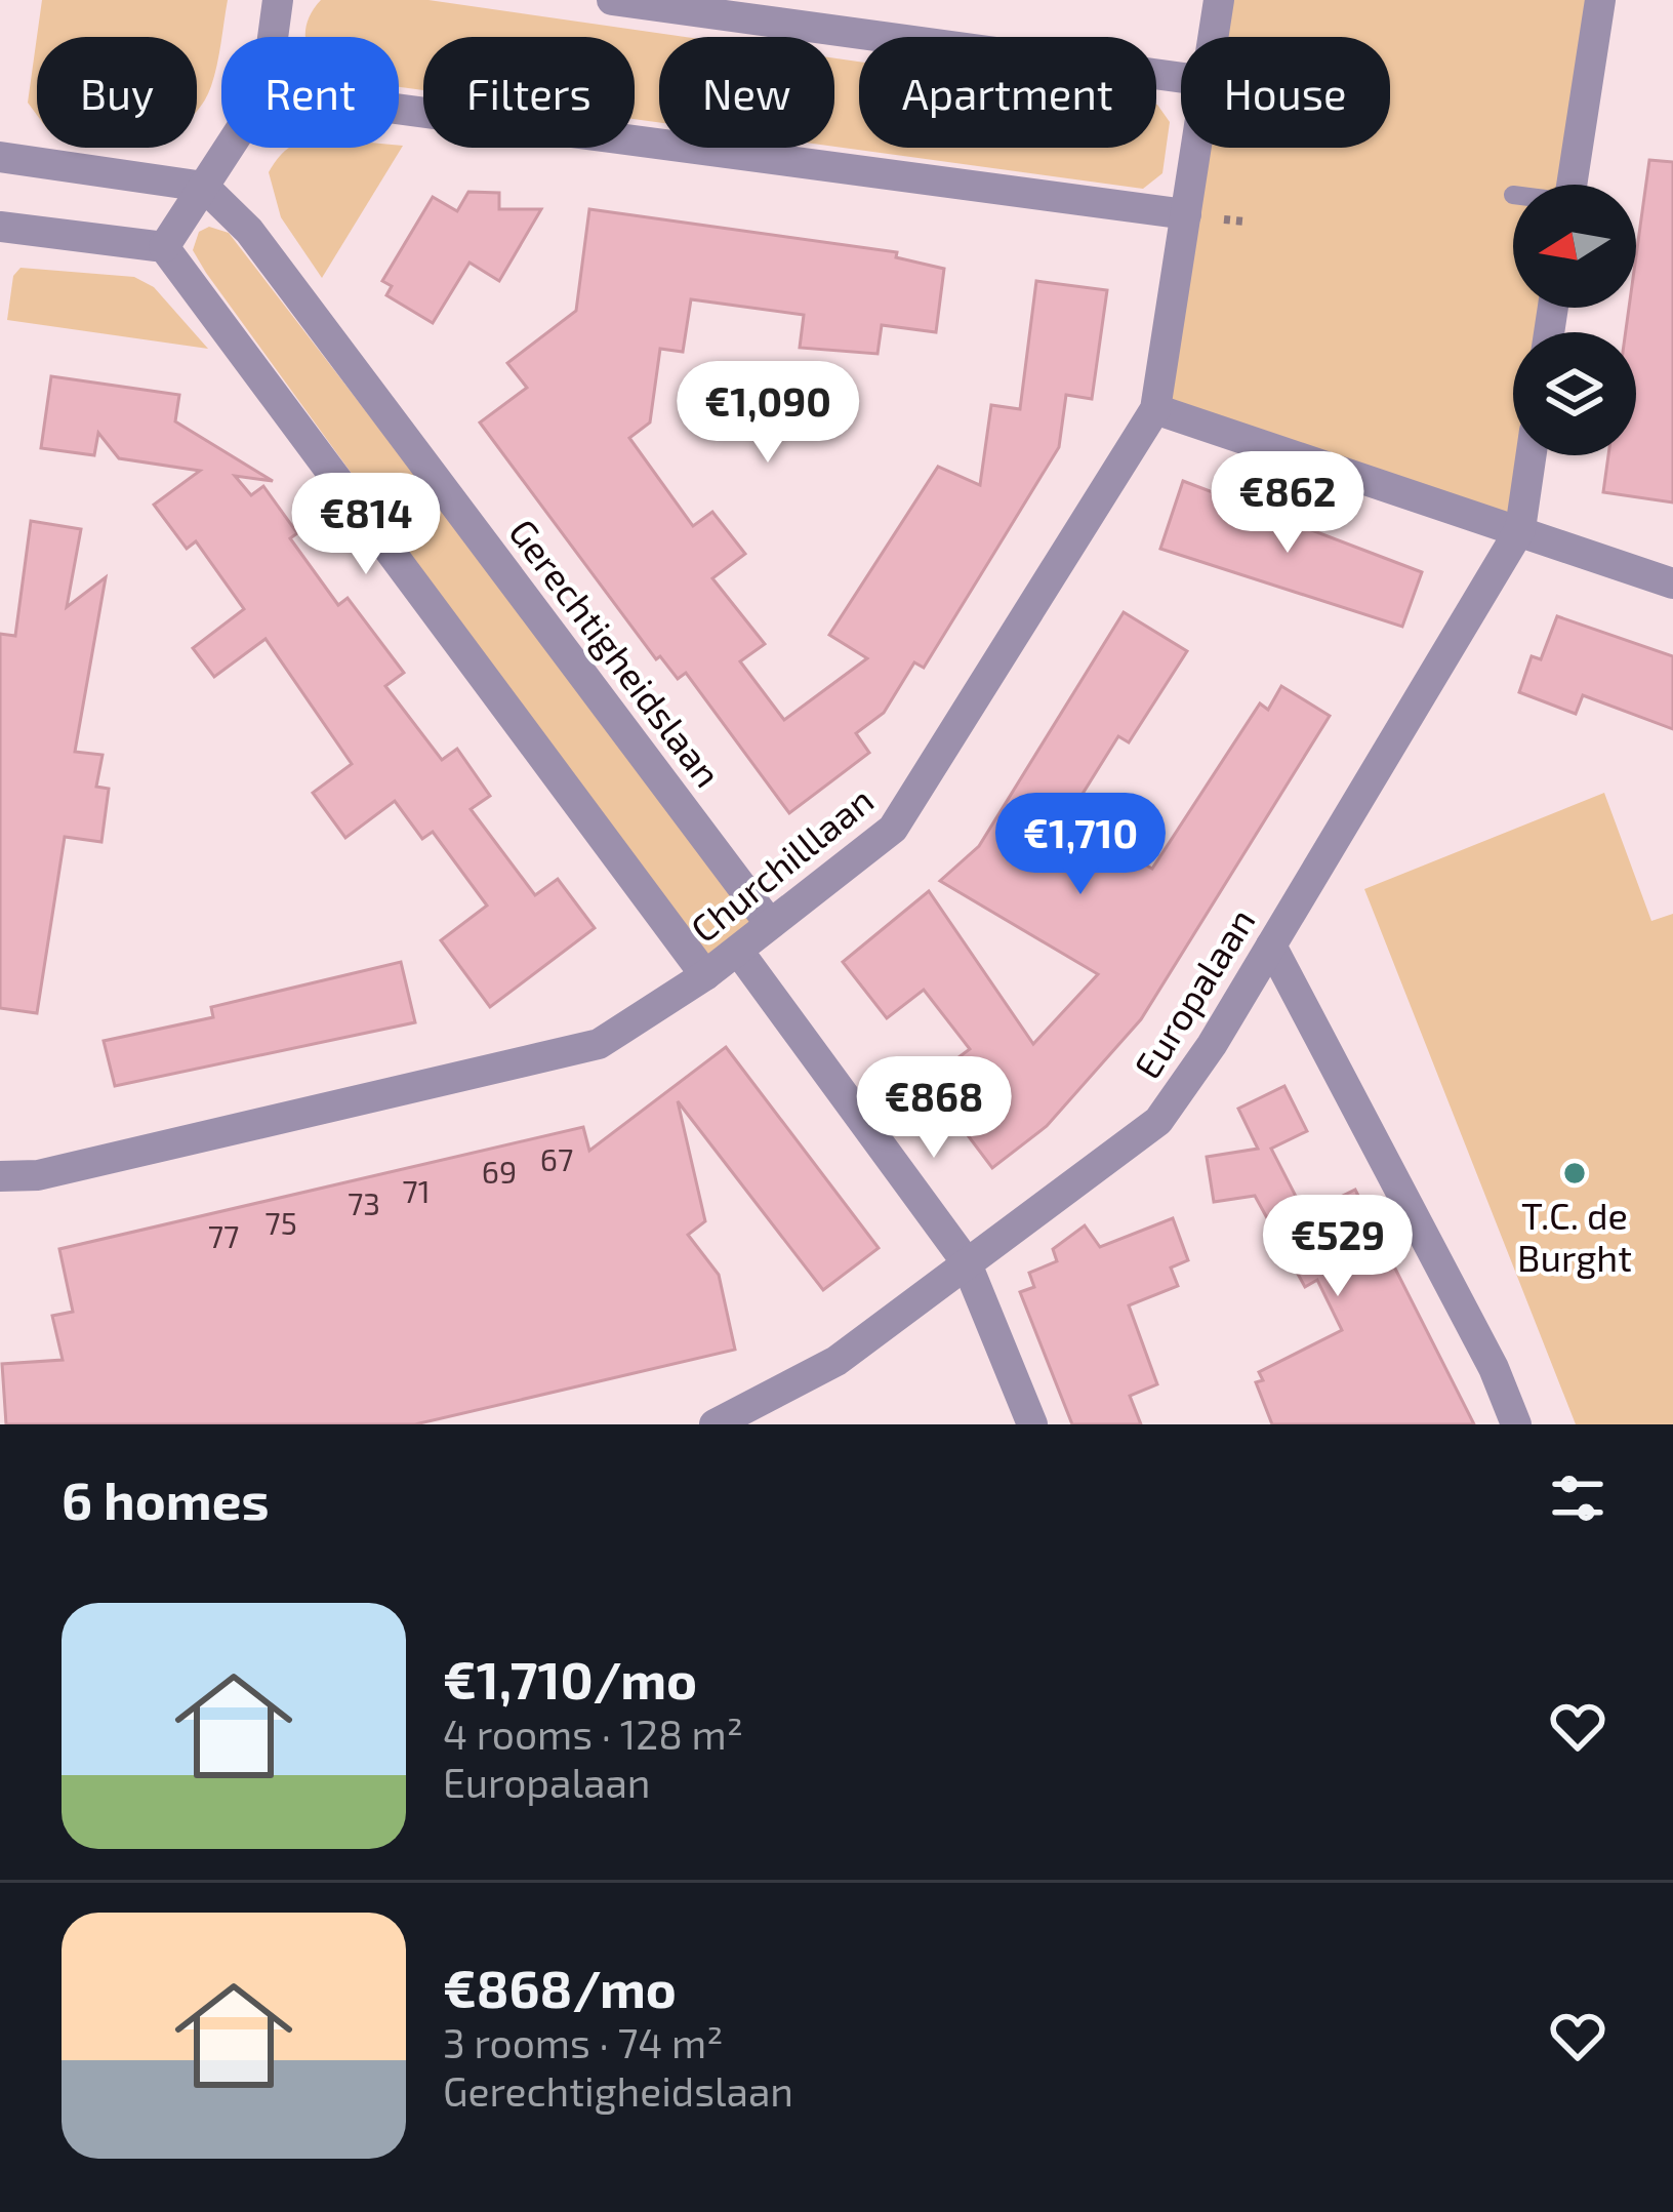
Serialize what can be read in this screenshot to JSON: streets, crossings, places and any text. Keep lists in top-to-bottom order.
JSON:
{
  "streets": {
    "street": ["Gerechtigheidslaan", "Churchilllaan", "Europalaan"]
  },
  "crossings": [
    ["Gerechtigheidslaan", "Churchilllaan"]
  ],
  "places": ["T.C. de Burght"],
  "house_numbers": [
    "67",
    "69",
    "71",
    "73",
    "75",
    "77"
  ],
  "north": "left",
  "page": {
    "chip": [
      "Buy",
      "Rent",
      "Filters",
      "New",
      "Apartment",
      "House"
    ],
    "price": [
      "€1,090",
      "€862",
      "€814",
      "€1,710",
      "€868",
      "€529"
    ],
    "heading": "6 homes",
    "list": [
      {
        "name": "€1,710/mo",
        "note": "4 rooms · 128 m² · Europalaan"
      },
      {
        "name": "€868/mo",
        "note": "3 rooms · 74 m² · Gerechtigheidslaan"
      }
    ]
  }
}
